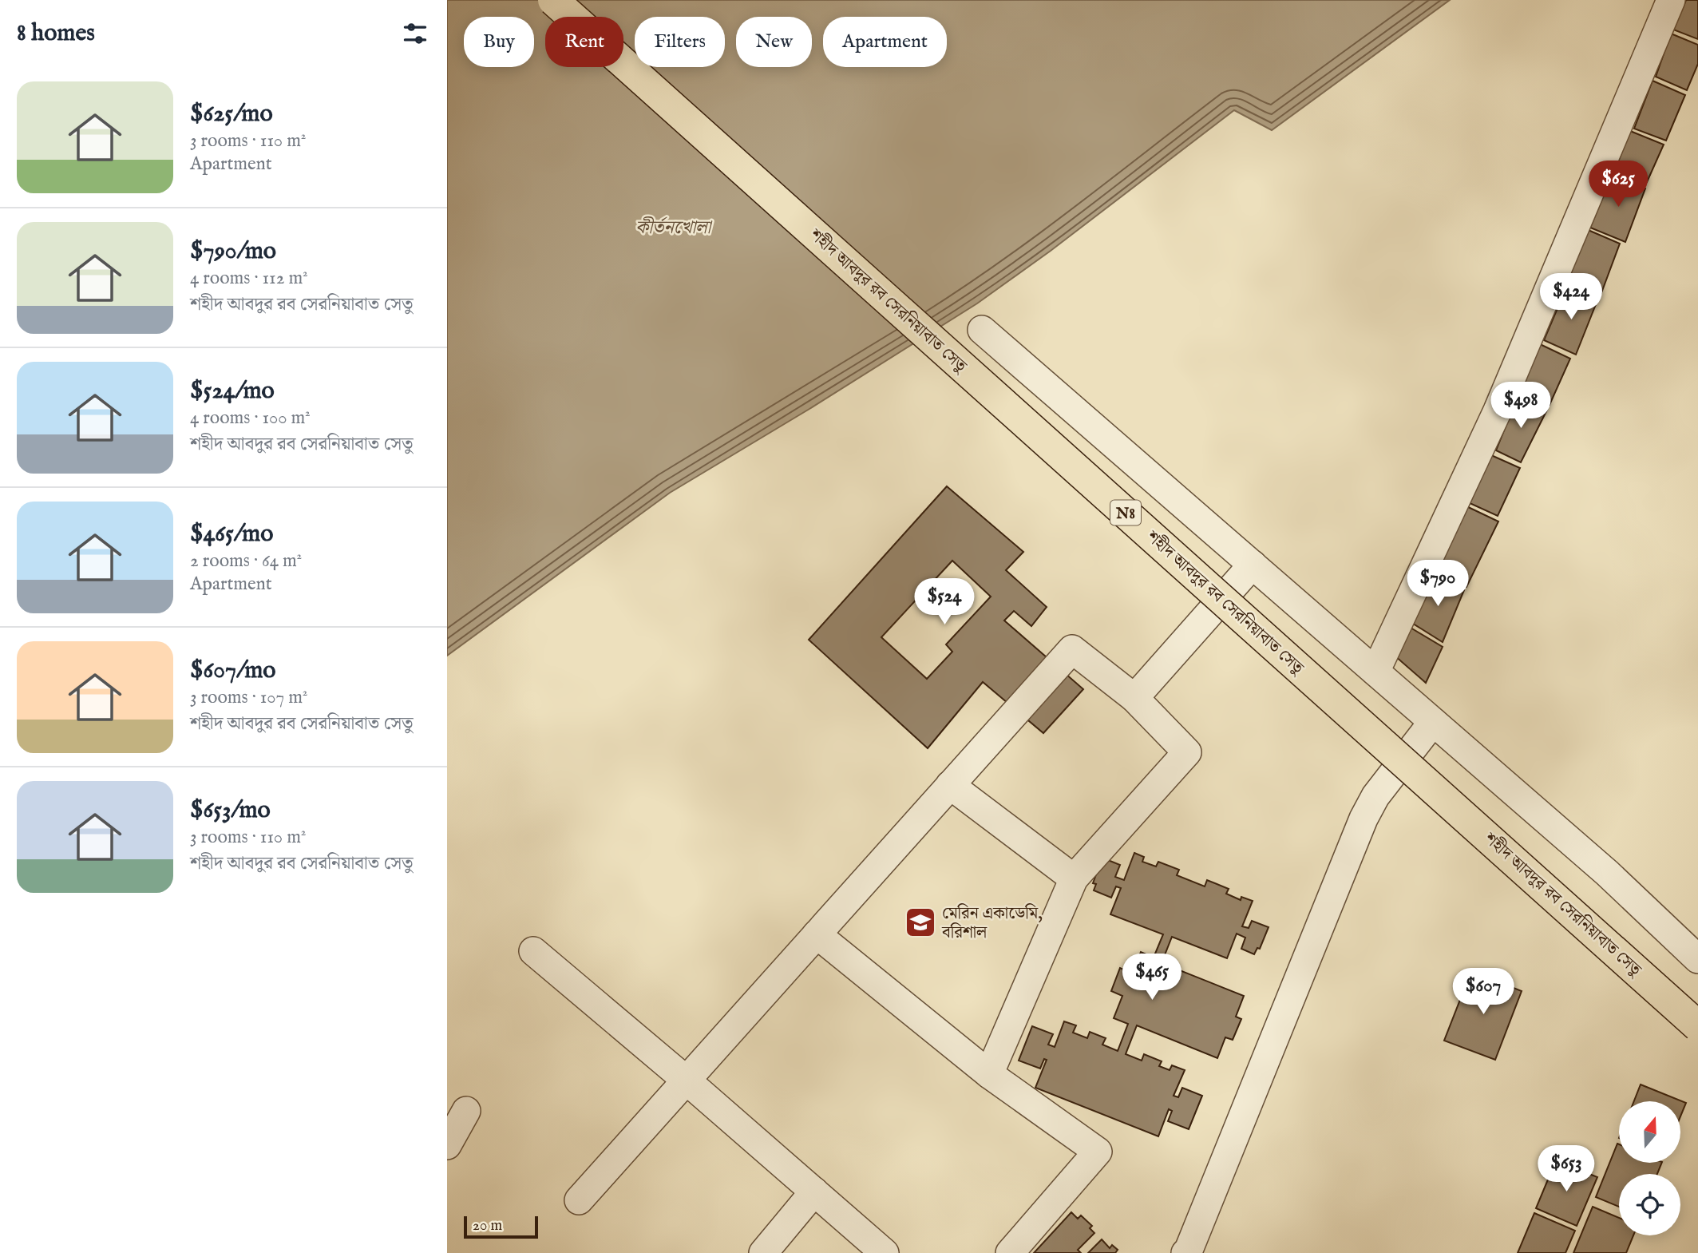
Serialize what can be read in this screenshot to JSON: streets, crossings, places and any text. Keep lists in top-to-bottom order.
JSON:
{
  "streets": {
    "highway": ["শহীদ আবদুর রব সেরনিয়াবাত সেতু", "N8"]
  },
  "water": ["কীর্তনখোলা"],
  "places": {
    "school or university": ["মেরিন একাডেমি, বরিশাল"]
  },
  "scale_bar": "20 m",
  "north": "top",
  "page": {
    "heading": "8 homes",
    "chip": [
      "Buy",
      "Rent",
      "Filters",
      "New",
      "Apartment"
    ],
    "list": [
      {
        "name": "$625/mo",
        "note": "3 rooms · 110 m² · Apartment"
      },
      {
        "name": "$790/mo",
        "note": "4 rooms · 112 m² · শহীদ আবদুর রব সেরনিয়াবাত সেতু"
      },
      {
        "name": "$524/mo",
        "note": "4 rooms · 100 m² · শহীদ আবদুর রব সেরনিয়াবাত সেতু"
      },
      {
        "name": "$465/mo",
        "note": "2 rooms · 64 m² · Apartment"
      },
      {
        "name": "$607/mo",
        "note": "3 rooms · 107 m² · শহীদ আবদুর রব সেরনিয়াবাত সেতু"
      },
      {
        "name": "$653/mo",
        "note": "3 rooms · 110 m² · শহীদ আবদুর রব সেরনিয়াবাত সেতু"
      }
    ],
    "price": [
      "$625",
      "$424",
      "$498",
      "$790",
      "$524",
      "$465",
      "$607",
      "$653"
    ],
    "scale": "20 m"
  }
}
